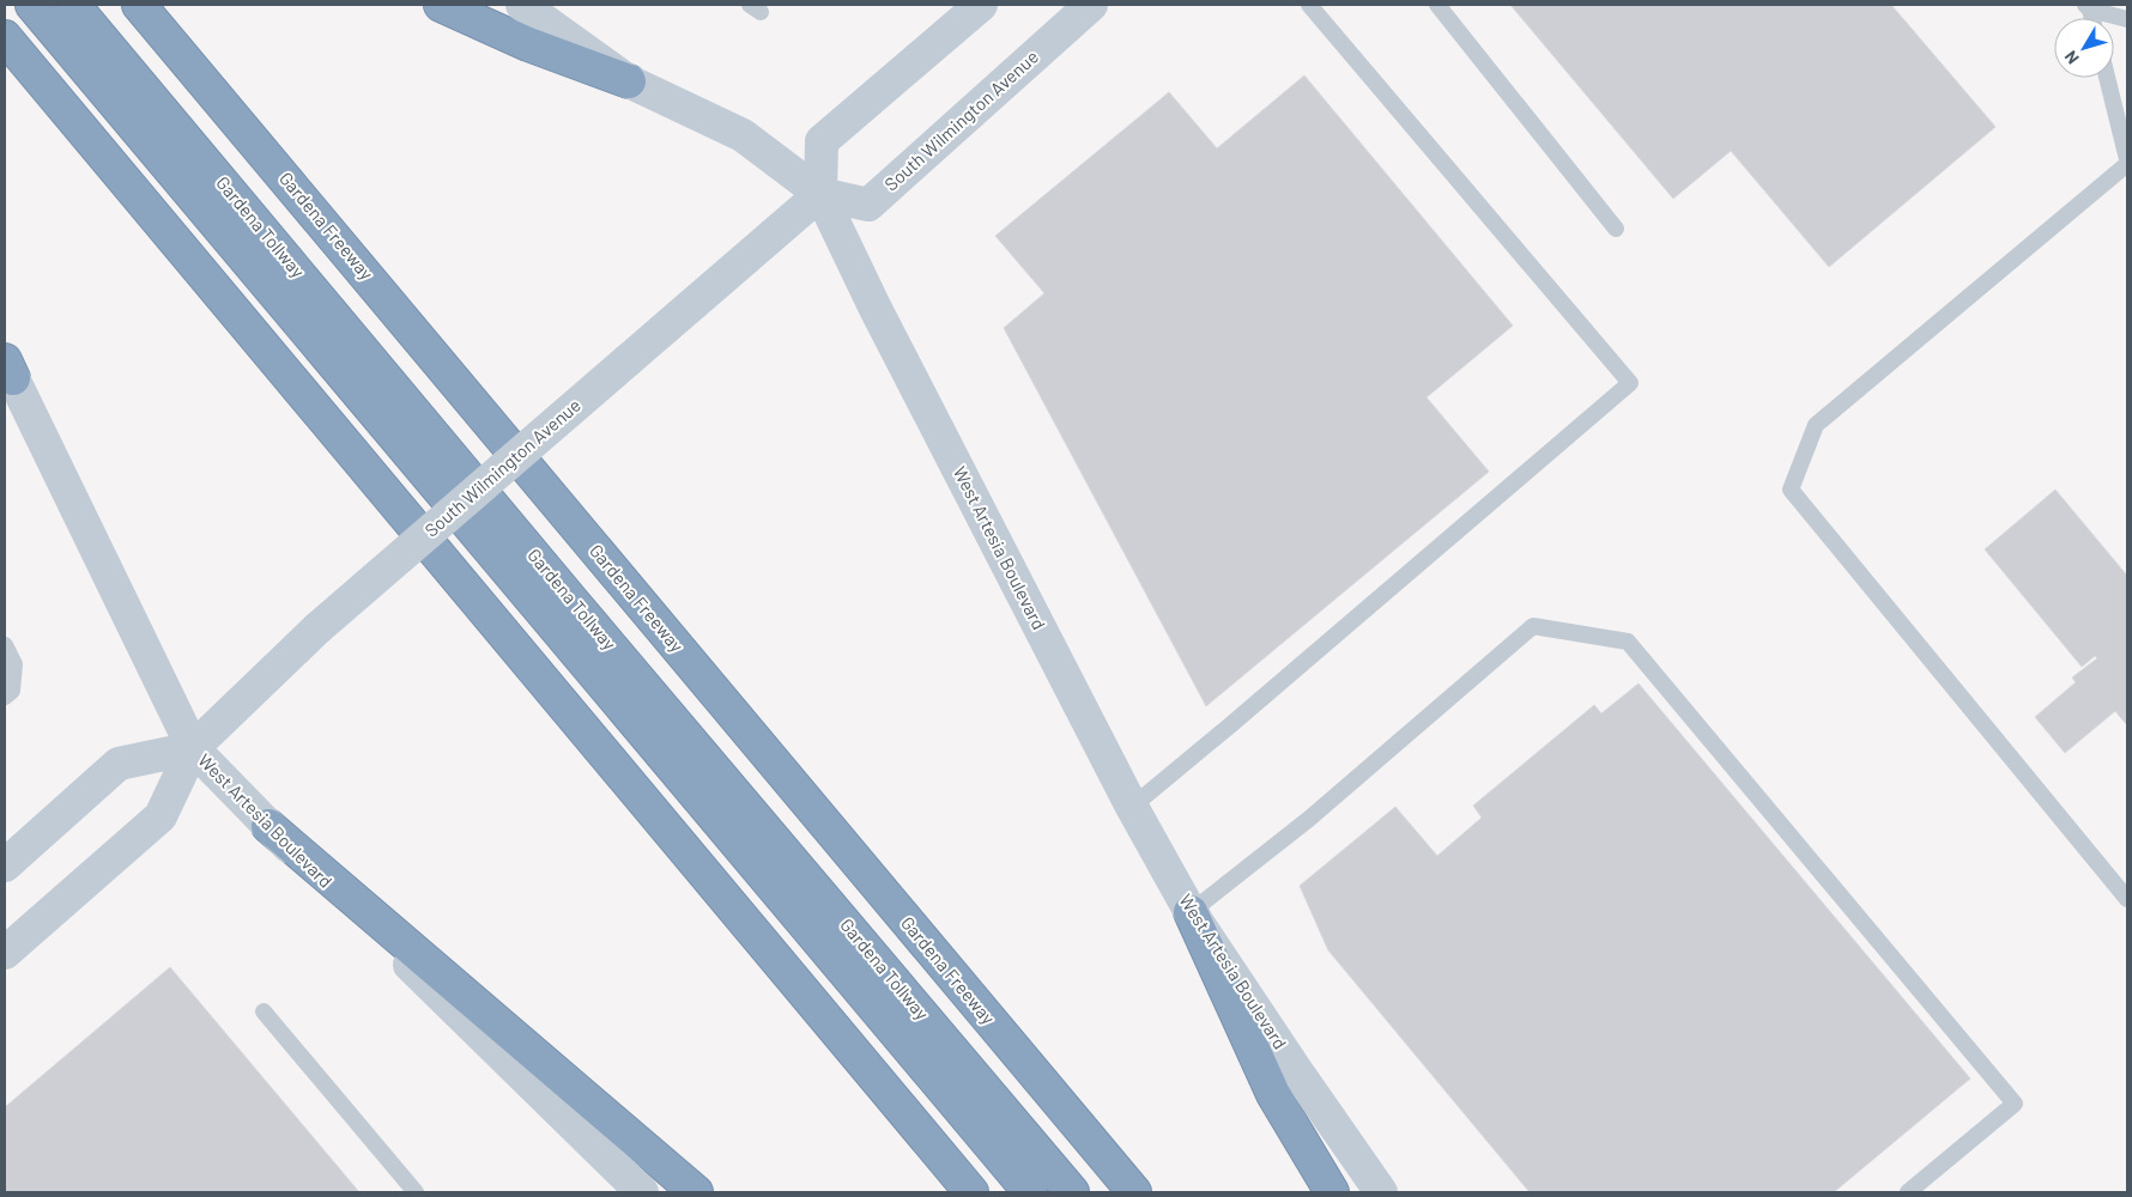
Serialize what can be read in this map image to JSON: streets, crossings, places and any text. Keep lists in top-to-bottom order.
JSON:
{
  "streets": {
    "highway": ["Gardena Freeway", "Gardena Tollway"],
    "main road": ["South Wilmington Avenue", "West Artesia Boulevard"]
  },
  "crossings": [
    ["South Wilmington Avenue", "West Artesia Boulevard"]
  ],
  "north": "bottom left"
}
